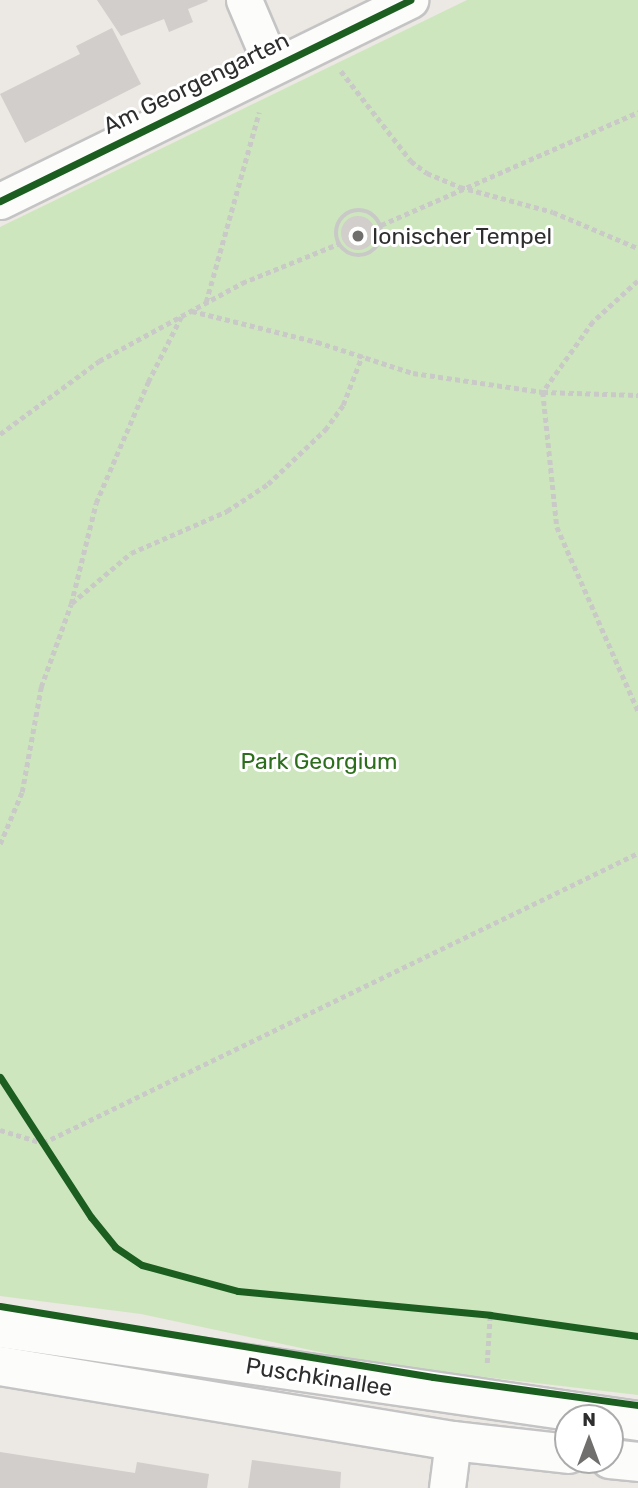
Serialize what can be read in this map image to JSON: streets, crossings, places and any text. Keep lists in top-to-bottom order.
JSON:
{
  "streets": {
    "main road": ["Puschkinallee"],
    "street": ["Am Georgengarten"]
  },
  "parks": ["Park Georgium"],
  "places": ["Ionischer Tempel"],
  "north": "top"
}
